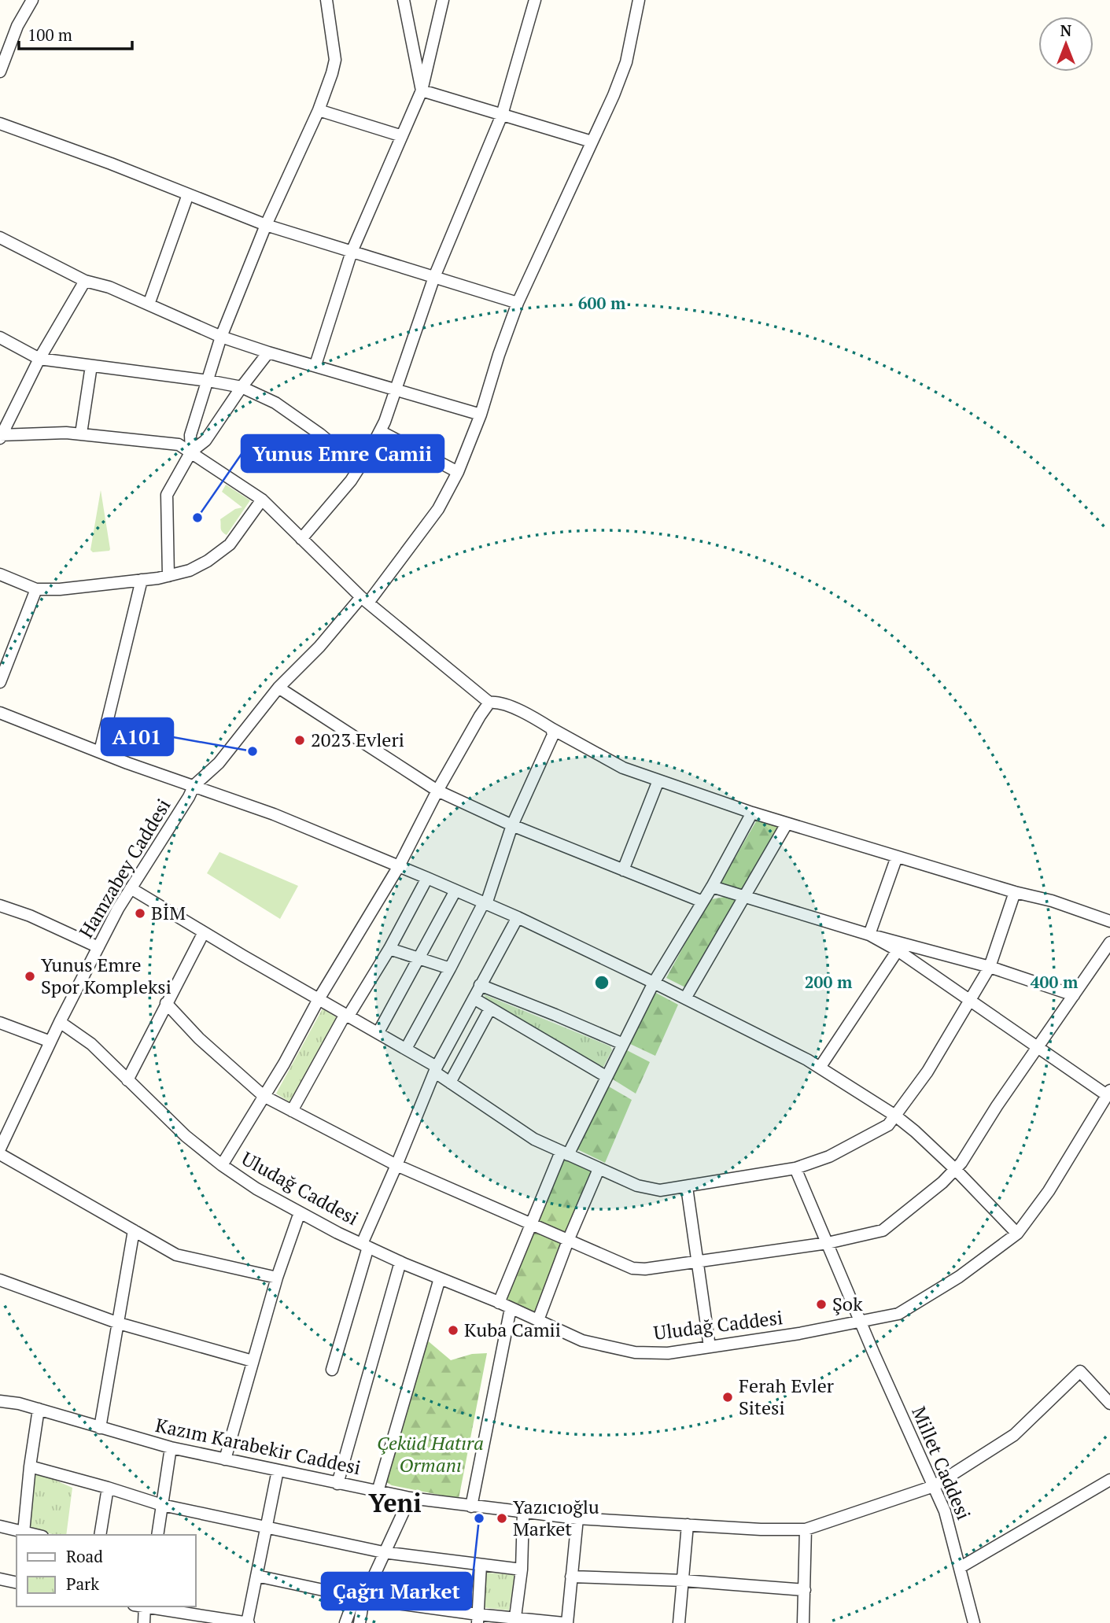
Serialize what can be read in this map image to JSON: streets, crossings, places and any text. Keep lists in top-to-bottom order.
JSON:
{
  "streets": {
    "street": [
      "Hamzabey Caddesi",
      "Uludağ Caddesi",
      "Kazım Karabekir Caddesi",
      "Millet Caddesi"
    ]
  },
  "crossings": [
    ["Hamzabey Caddesi", "Uludağ Caddesi"],
    ["Uludağ Caddesi", "Millet Caddesi"],
    ["Kazım Karabekir Caddesi", "Millet Caddesi"]
  ],
  "districts": ["Yeni"],
  "parks": ["Çeküd Hatıra Ormanı"],
  "places": [
    "Yunus Emre Camii",
    "2023 Evleri",
    "A101",
    "BİM",
    "Yunus Emre Spor Kompleksi",
    "Şok",
    "Kuba Camii",
    "Ferah Evler Sitesi",
    "Çağrı Market",
    "Yazıcıoğlu Market"
  ],
  "legend": ["Road", "Park"],
  "scale_bar": "100 m",
  "north": "top",
  "rings": ["600 m", "200 m", "400 m"]
}
